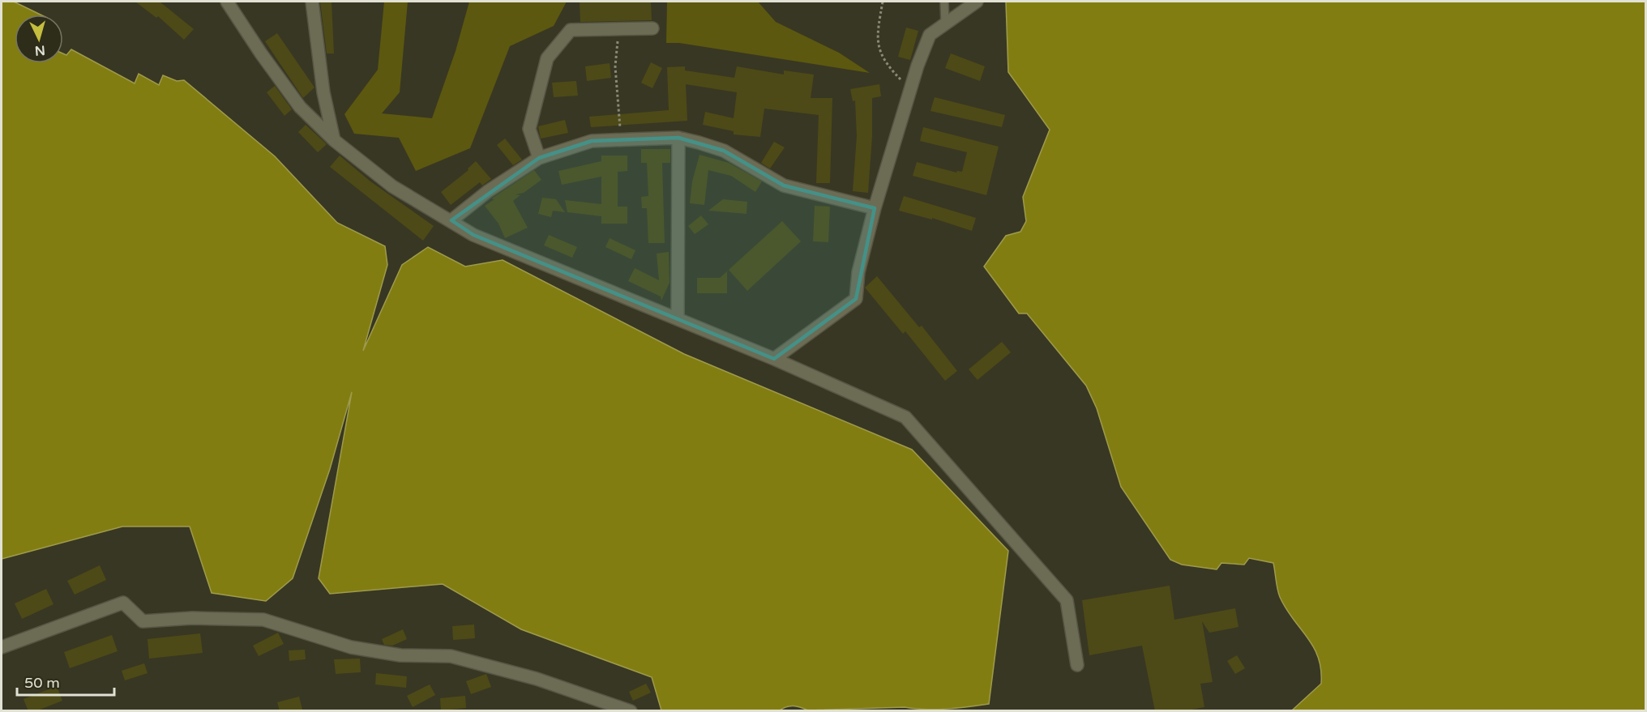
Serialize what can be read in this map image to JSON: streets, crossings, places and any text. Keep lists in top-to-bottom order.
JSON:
{
  "scale_bar": "50 m",
  "north": "bottom"
}
